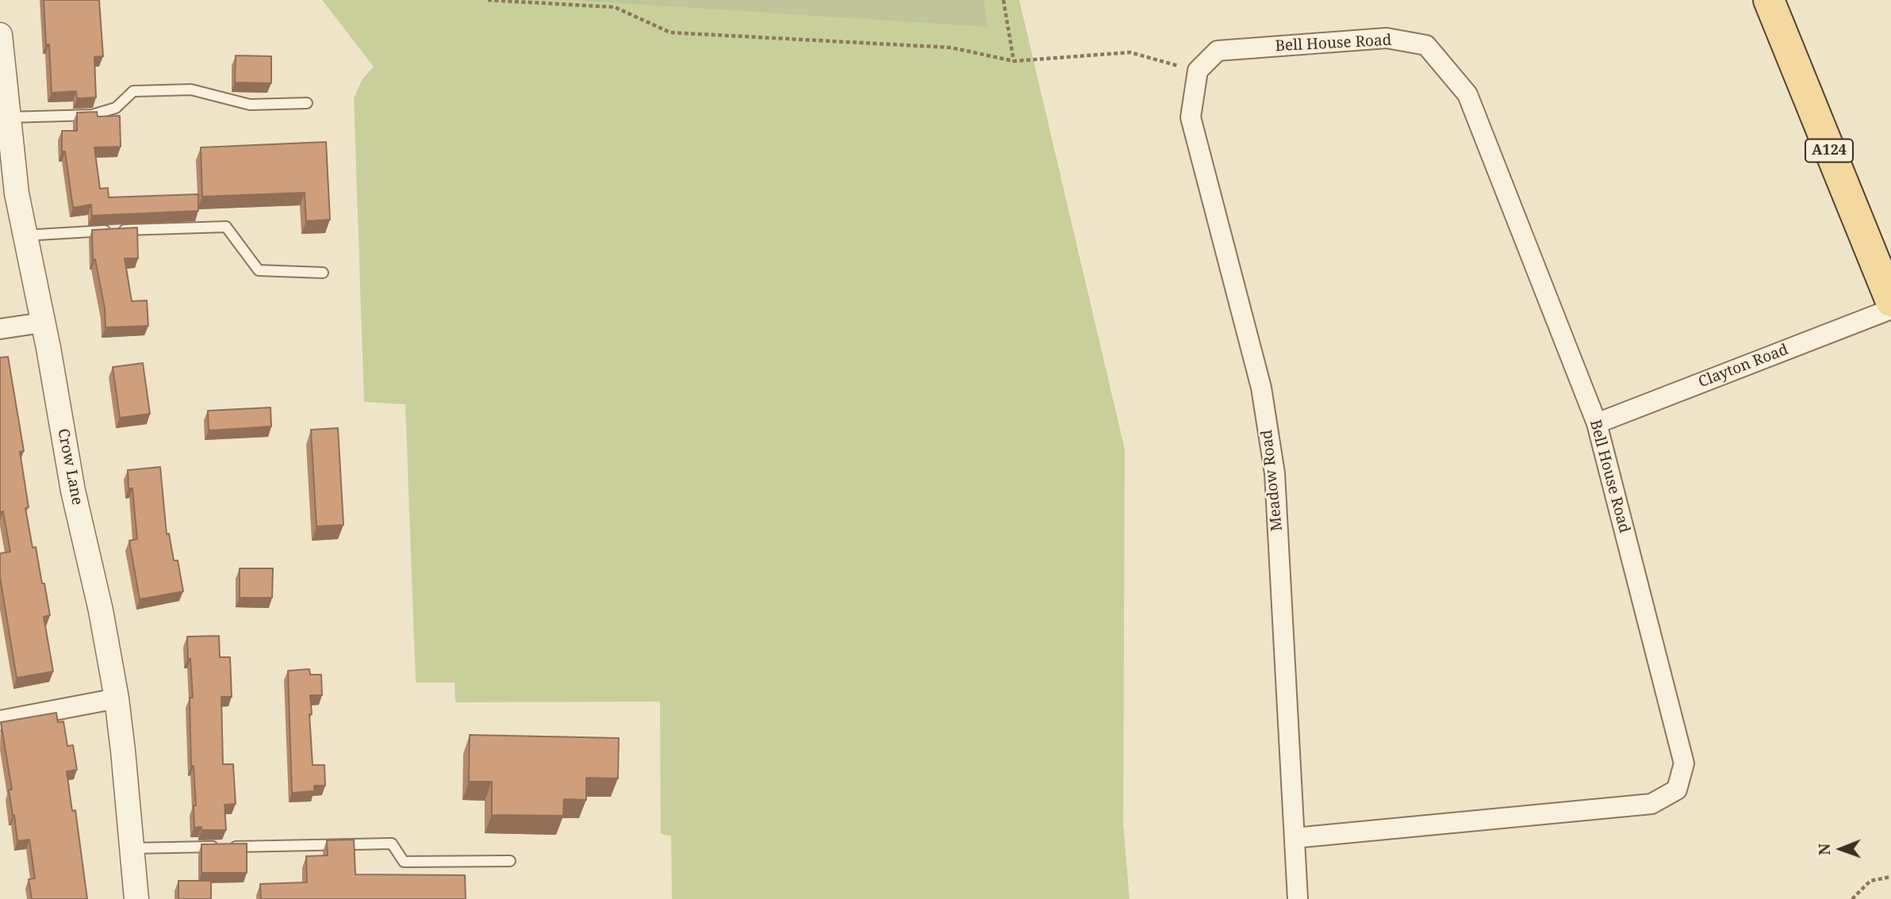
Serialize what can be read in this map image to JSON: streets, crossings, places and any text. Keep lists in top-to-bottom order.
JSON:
{
  "streets": {
    "main road": ["A124"],
    "street": [
      "Bell House Road",
      "Clayton Road",
      "Crow Lane",
      "Meadow Road"
    ]
  },
  "crossings": [
    ["Bell House Road", "Clayton Road"],
    ["Bell House Road", "Meadow Road"]
  ],
  "north": "left"
}
